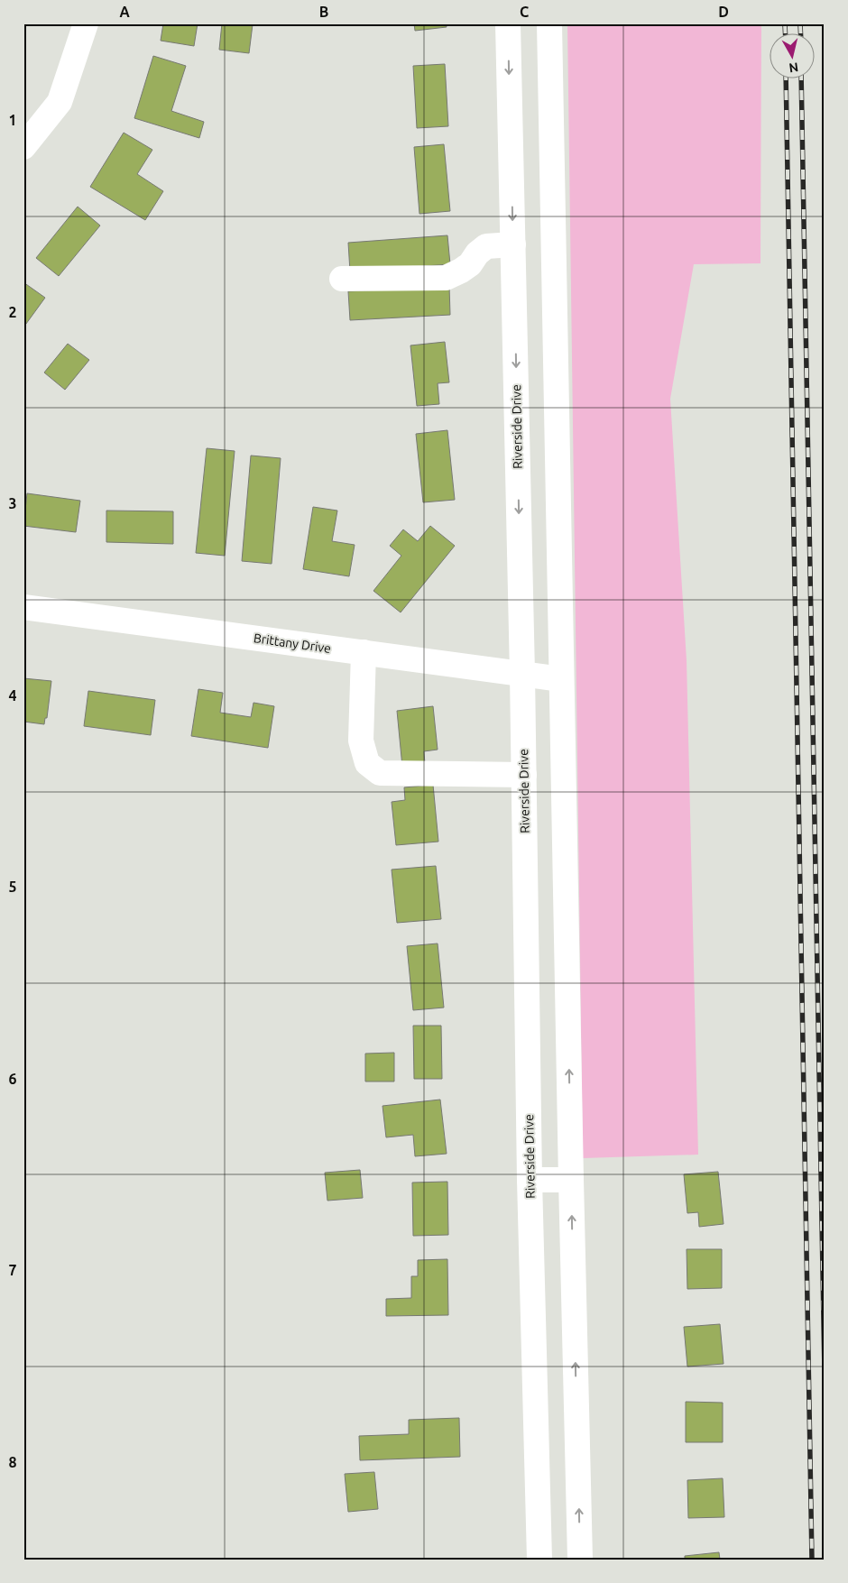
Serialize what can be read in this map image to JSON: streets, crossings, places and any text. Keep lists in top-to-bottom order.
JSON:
{
  "streets": {
    "street": ["Riverside Drive", "Brittany Drive"]
  },
  "crossings": [
    ["Riverside Drive", "Brittany Drive"]
  ],
  "north": "bottom",
  "grid": {
    "columns": [
      "A",
      "B",
      "C",
      "D"
    ],
    "rows": [
      "1",
      "2",
      "3",
      "4",
      "5",
      "6",
      "7",
      "8"
    ]
  }
}
